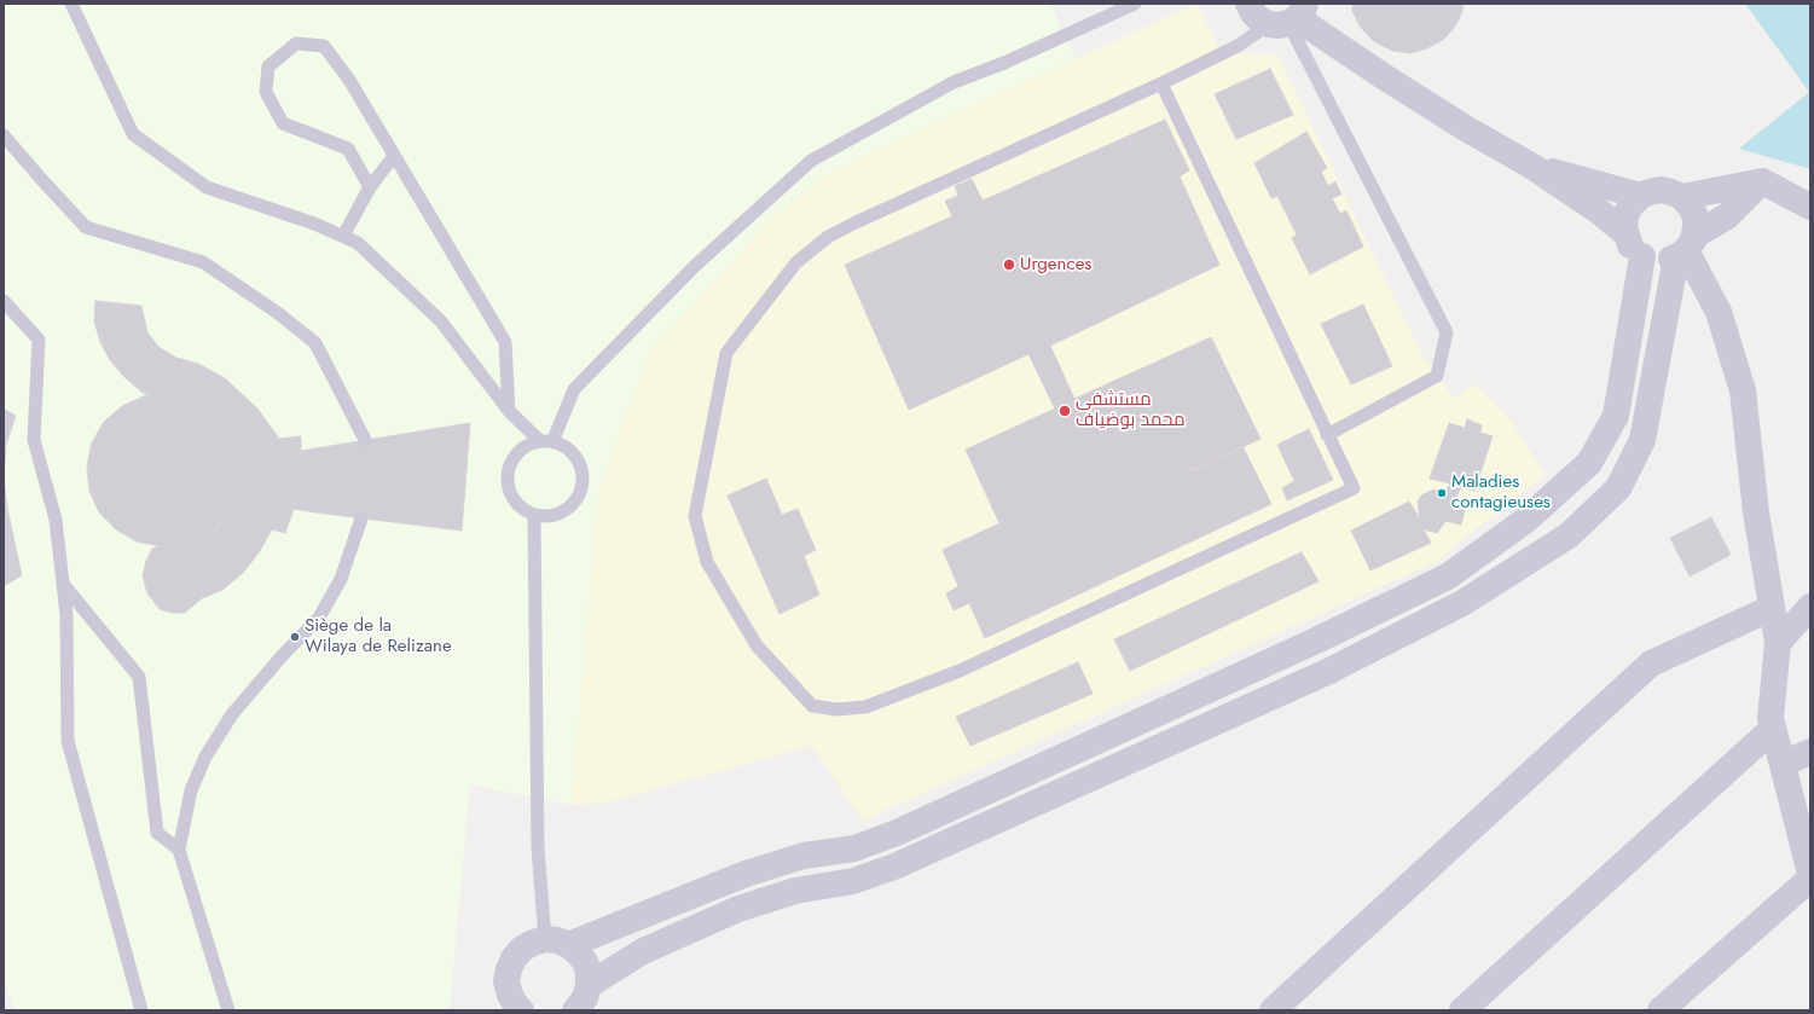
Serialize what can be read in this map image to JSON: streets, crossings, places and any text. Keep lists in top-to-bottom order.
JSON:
{
  "places": [
    "Urgences",
    "مستشفى محمد بوضياف",
    "Maladies contagieuses",
    "Siège de la Wilaya de Relizane"
  ]
}
